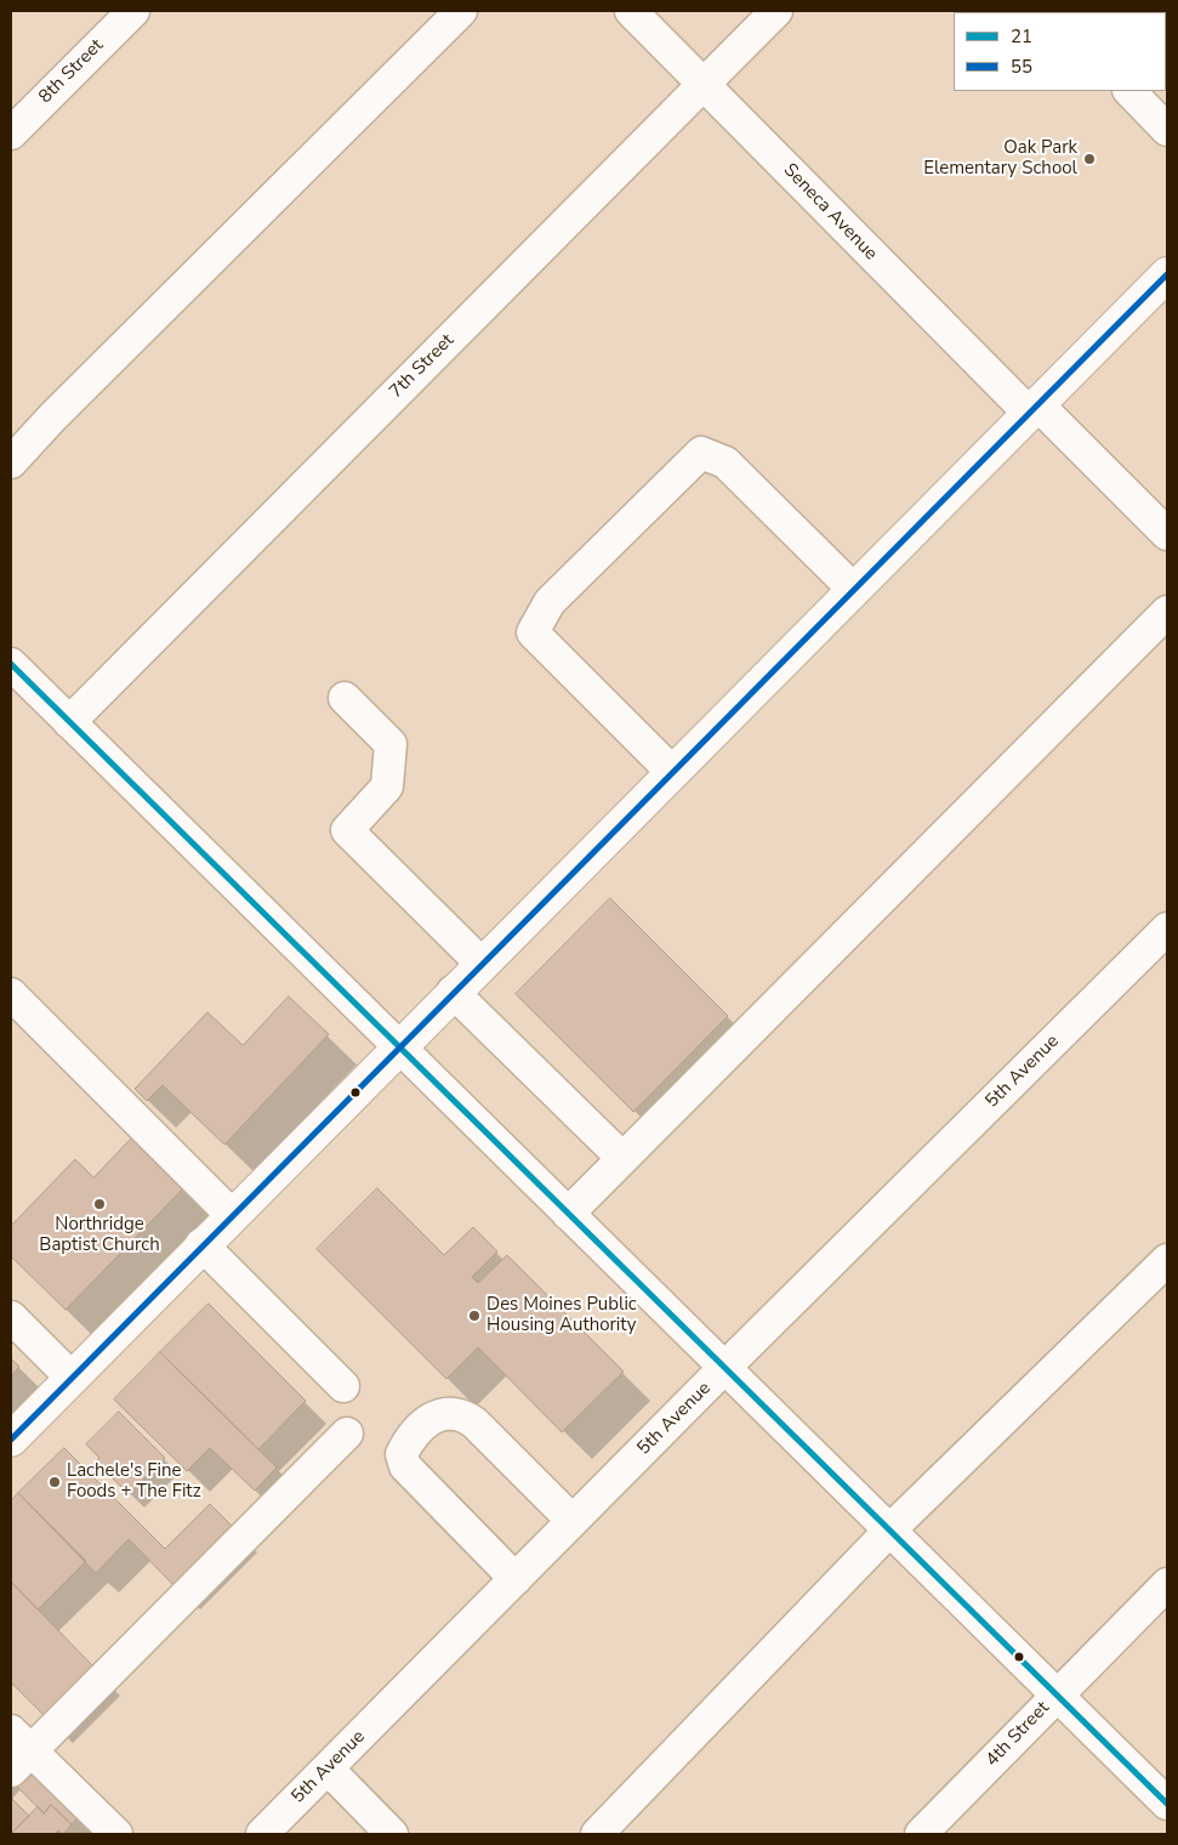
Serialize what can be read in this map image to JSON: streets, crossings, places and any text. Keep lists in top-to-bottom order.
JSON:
{
  "streets": {
    "street": [
      "8th Street",
      "Seneca Avenue",
      "7th Street",
      "5th Avenue",
      "4th Street"
    ]
  },
  "crossings": [
    ["Seneca Avenue", "7th Street"]
  ],
  "places": [
    "Oak Park Elementary School",
    "Northridge Baptist Church",
    "Des Moines Public Housing Authority",
    "Lachele's Fine Foods + The Fitz"
  ],
  "lines": ["transit line 55", "transit line 21"],
  "legend": ["21", "55"]
}
